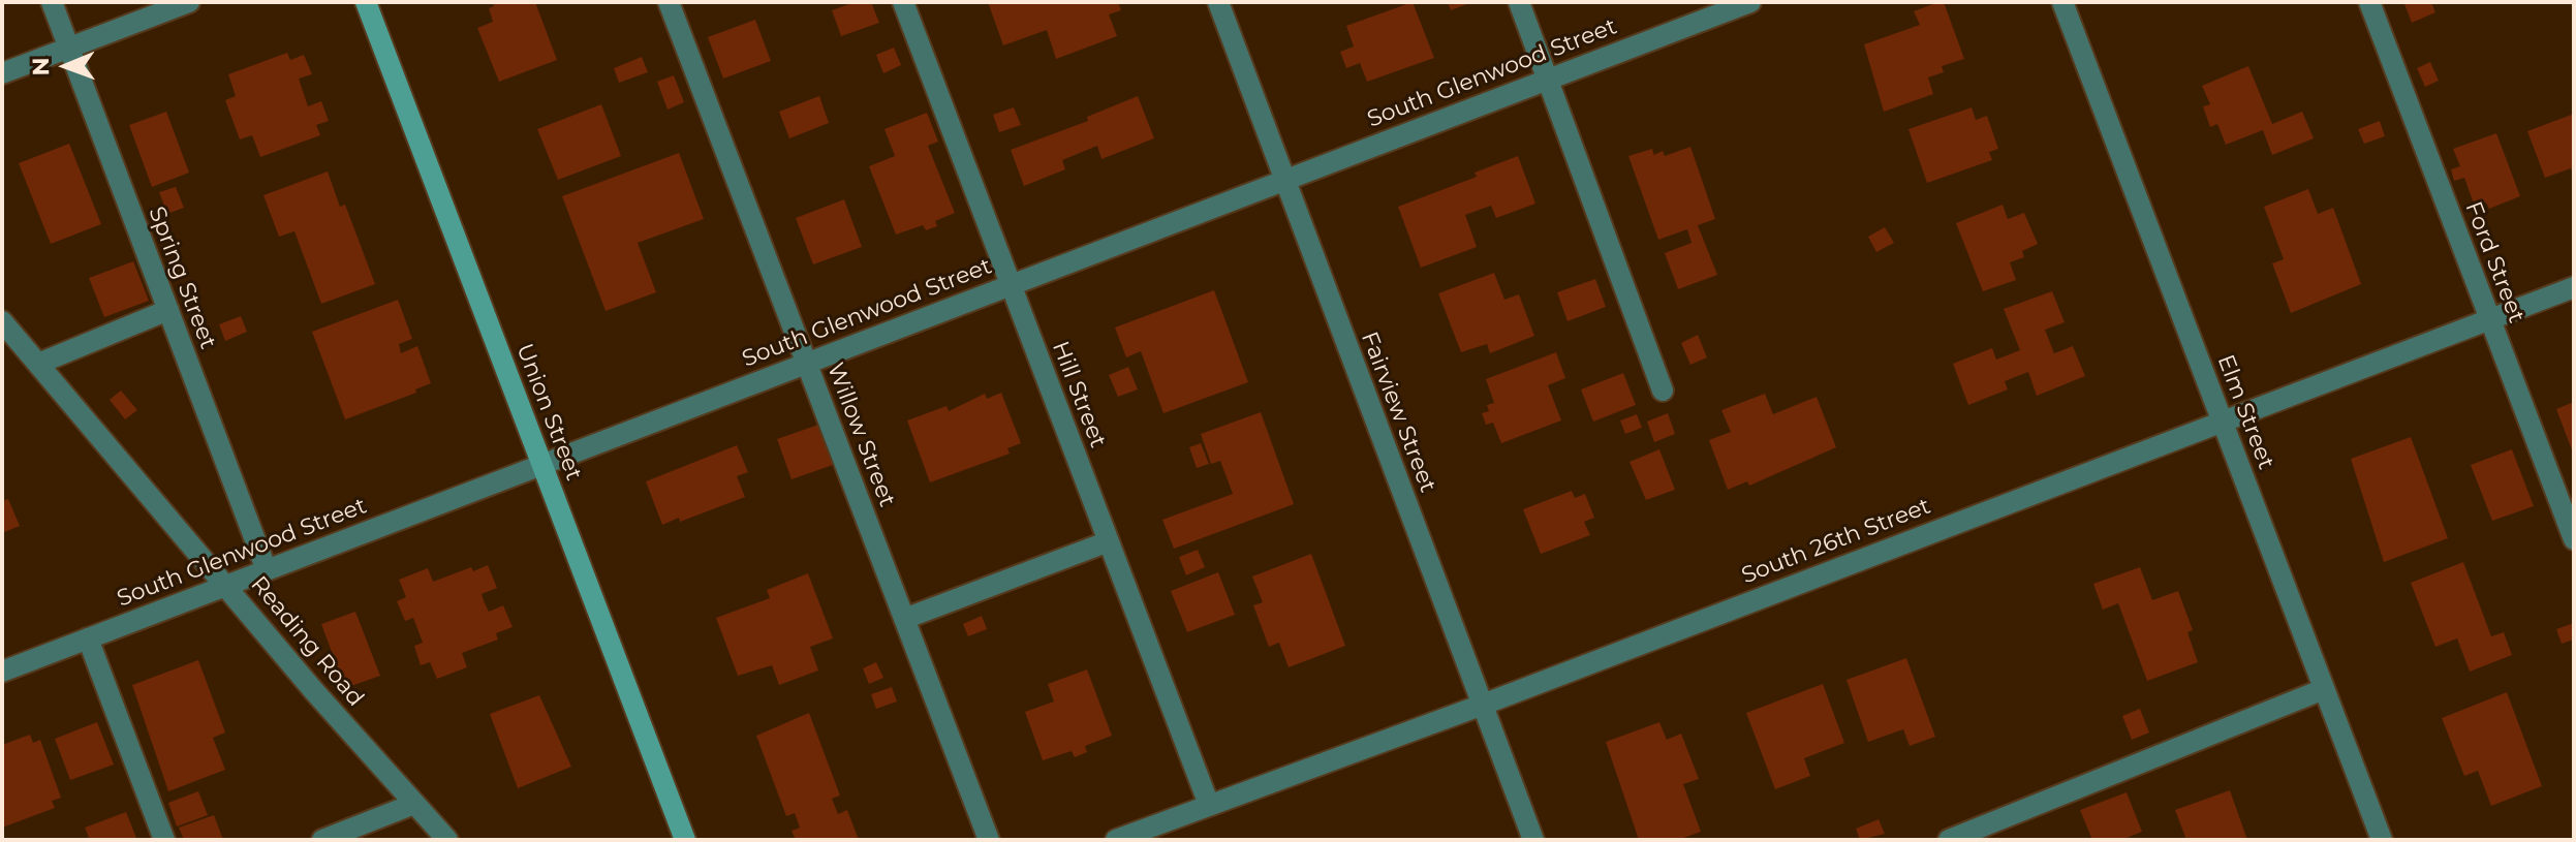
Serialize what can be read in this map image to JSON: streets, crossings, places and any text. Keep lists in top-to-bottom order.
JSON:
{
  "streets": {
    "street": [
      "South Glenwood Street",
      "Ford Street",
      "Spring Street",
      "Hill Street",
      "Union Street",
      "Fairview Street",
      "Elm Street",
      "Willow Street",
      "South 26th Street",
      "Reading Road"
    ]
  },
  "crossings": [
    ["South Glenwood Street", "Spring Street"],
    ["South Glenwood Street", "Hill Street"],
    ["South Glenwood Street", "Union Street"],
    ["South Glenwood Street", "Fairview Street"],
    ["South Glenwood Street", "Willow Street"],
    ["South Glenwood Street", "Reading Road"],
    ["Ford Street", "South 26th Street"],
    ["Hill Street", "South 26th Street"],
    ["Fairview Street", "South 26th Street"],
    ["Elm Street", "South 26th Street"]
  ],
  "north": "left"
}
